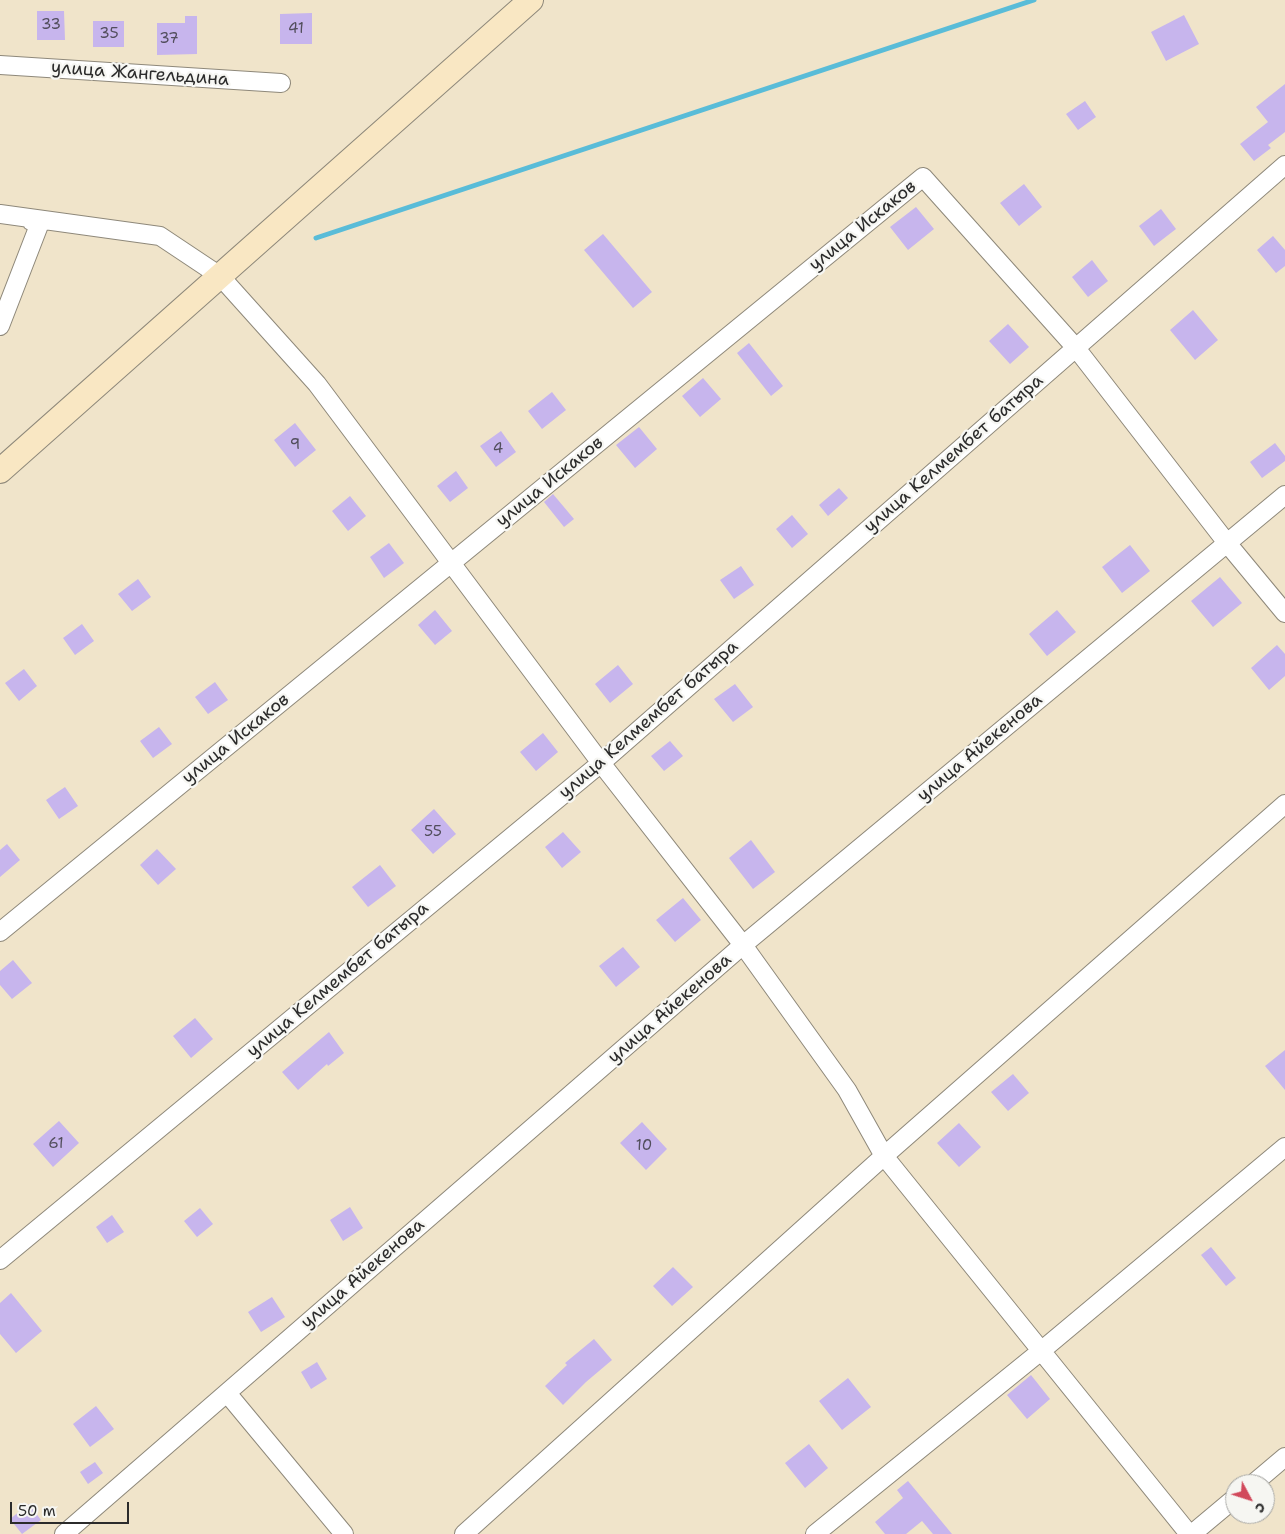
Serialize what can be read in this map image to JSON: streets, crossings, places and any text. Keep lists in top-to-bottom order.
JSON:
{
  "streets": {
    "street": [
      "улица Жангельдина",
      "улица Искаков",
      "улица Келмембет батыра",
      "улица Айекенова"
    ]
  },
  "crossings": [
    ["улица Искаков", "улица Келмембет батыра"]
  ],
  "house_numbers": [
    "33",
    "41",
    "35",
    "37",
    "9",
    "4",
    "55",
    "61",
    "10"
  ],
  "scale_bar": "50 m",
  "north": "bottom right"
}
